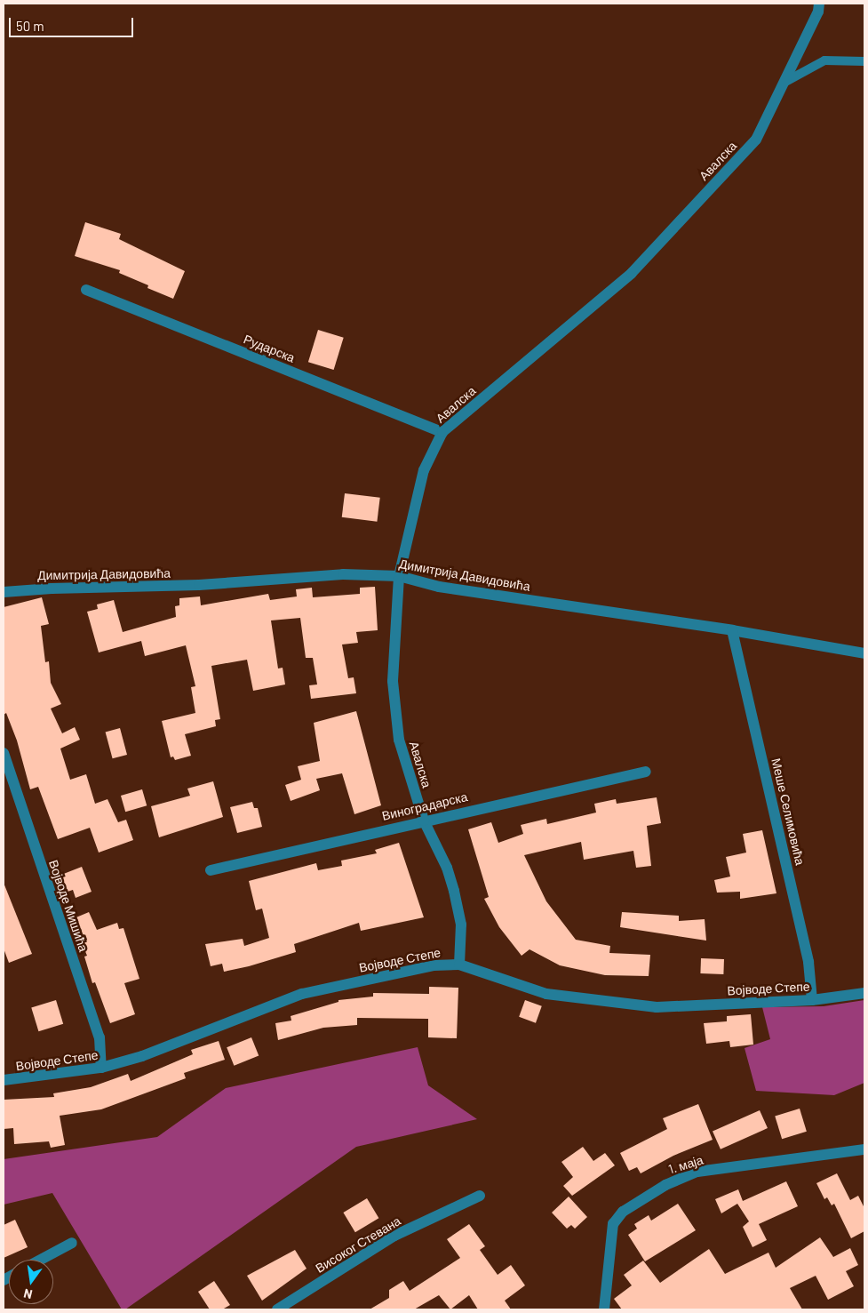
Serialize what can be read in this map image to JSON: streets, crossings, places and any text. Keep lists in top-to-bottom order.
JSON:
{
  "streets": {
    "street": [
      "Авалска",
      "Рударска",
      "Димитрија Давидовића",
      "Виноградарска",
      "Меше Селимовића",
      "Војводе Мишића",
      "Војводе Степе",
      "1. маја",
      "Високог Стевана"
    ]
  },
  "crossings": [
    ["Авалска", "Рударска"],
    ["Авалска", "Димитрија Давидовића"],
    ["Авалска", "Виноградарска"],
    ["Авалска", "Војводе Степе"],
    ["Димитрија Давидовића", "Меше Селимовића"],
    ["Меше Селимовића", "Војводе Степе"],
    ["Војводе Мишића", "Војводе Степе"]
  ],
  "scale_bar": "50 m",
  "north": "bottom"
}
